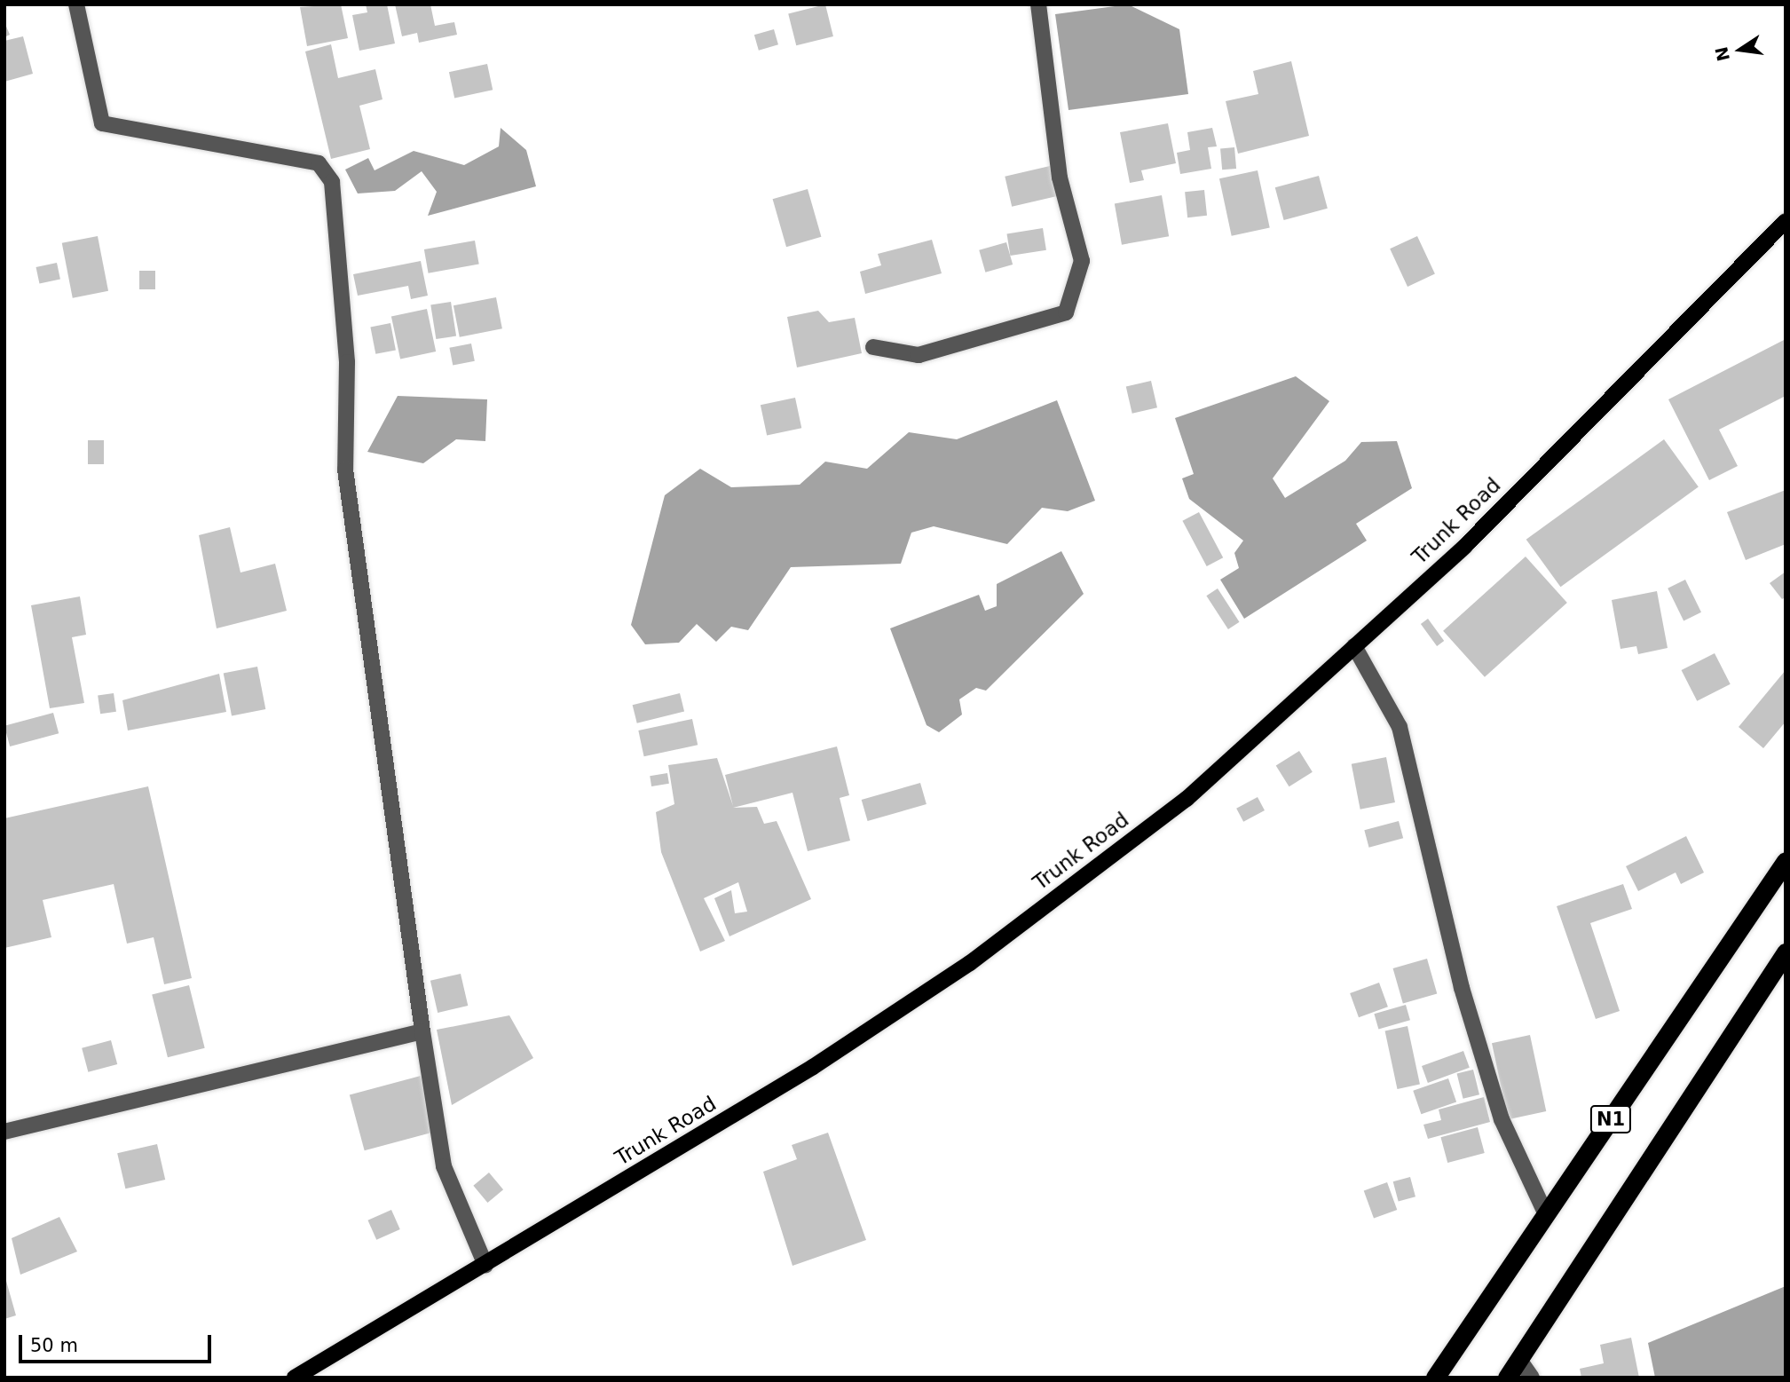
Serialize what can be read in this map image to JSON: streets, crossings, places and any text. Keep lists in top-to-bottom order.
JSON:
{
  "streets": {
    "highway": ["N1"],
    "main road": ["Trunk Road"]
  },
  "scale_bar": "50 m",
  "north": "left"
}
